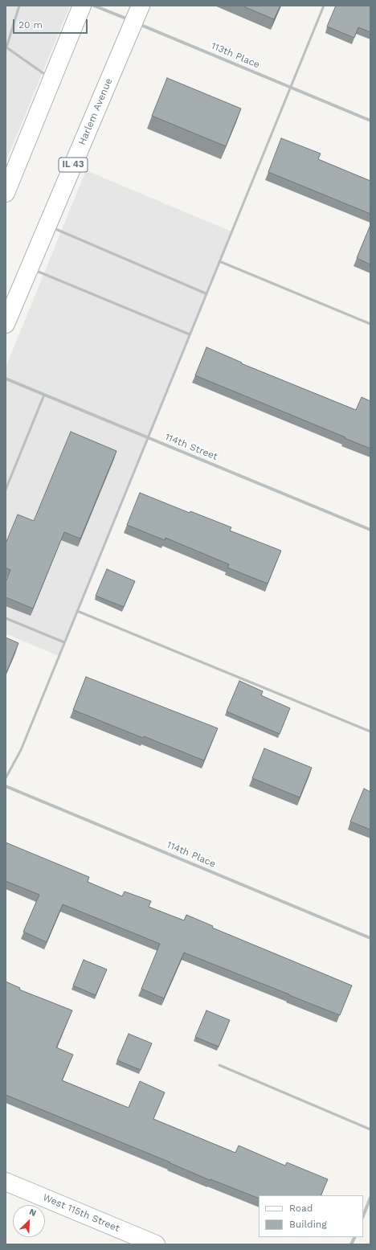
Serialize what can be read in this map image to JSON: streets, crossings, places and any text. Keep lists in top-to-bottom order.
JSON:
{
  "streets": {
    "main road": ["Harlem Avenue", "IL 43", "West 115th Street"],
    "street": ["113th Place", "114th Street", "114th Place"]
  },
  "crossings": [
    ["113th Place", "Harlem Avenue"]
  ],
  "legend": ["Road", "Building"],
  "scale_bar": "20 m",
  "north": "top right"
}
